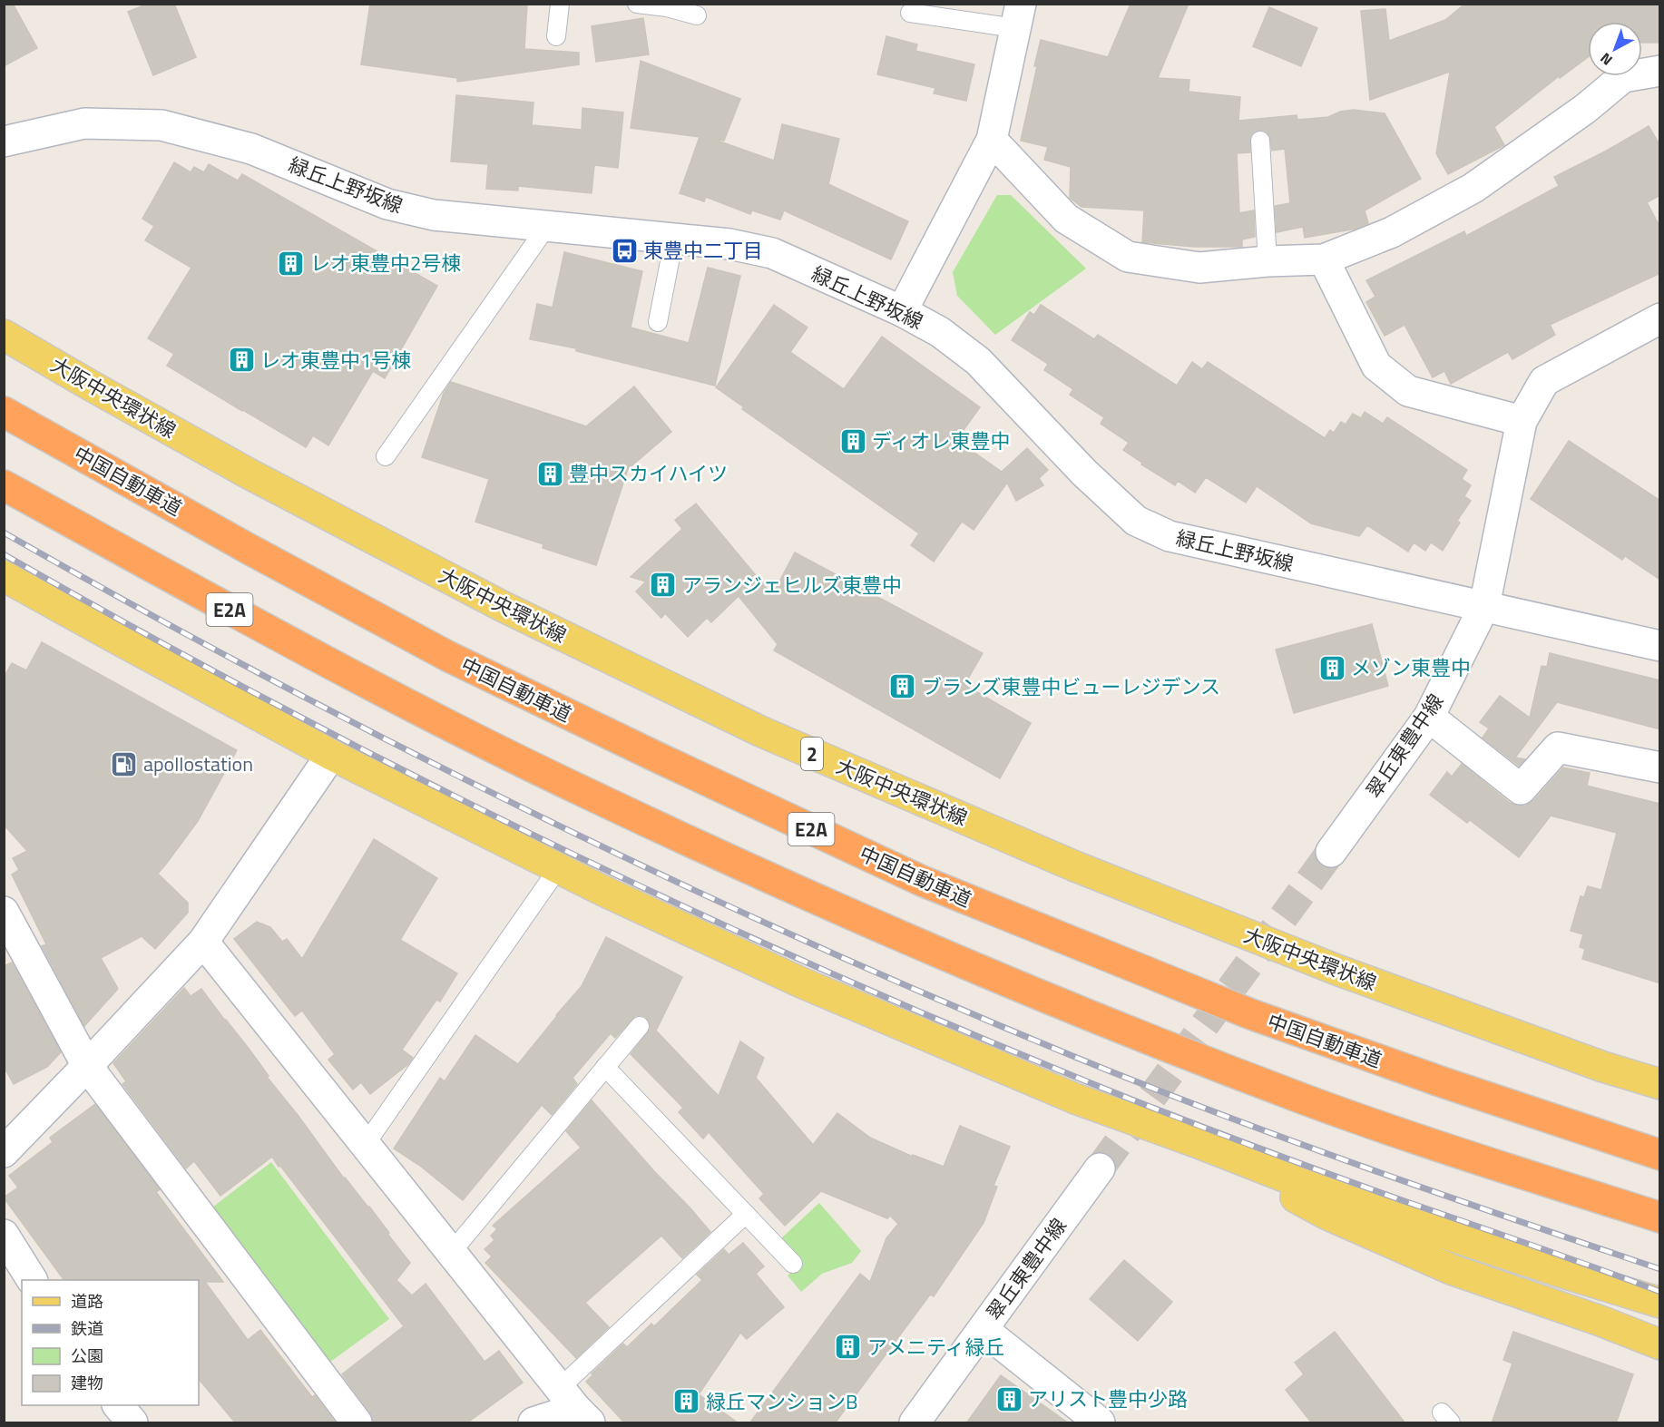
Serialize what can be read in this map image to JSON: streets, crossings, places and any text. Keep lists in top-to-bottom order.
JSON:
{
  "streets": {
    "highway": ["中国自動車道", "E2A"],
    "main road": ["大阪中央環状線", "2"],
    "street": ["緑丘上野坂線", "翠丘東豊中線"]
  },
  "crossings": [
    ["緑丘上野坂線", "翠丘東豊中線"]
  ],
  "places": {
    "bus stop": ["東豊中二丁目"],
    "building": [
      "レオ東豊中2号棟",
      "レオ東豊中1号棟",
      "ディオレ東豊中",
      "豊中スカイハイツ",
      "アランジェヒルズ東豊中",
      "メゾン東豊中",
      "ブランズ東豊中ビューレジデンス",
      "アメニティ緑丘",
      "アリスト豊中少路",
      "緑丘マンションB"
    ],
    "fuel station": ["apollostation"]
  },
  "legend": [
    "道路",
    "鉄道",
    "公園",
    "建物"
  ],
  "north": "bottom left"
}
